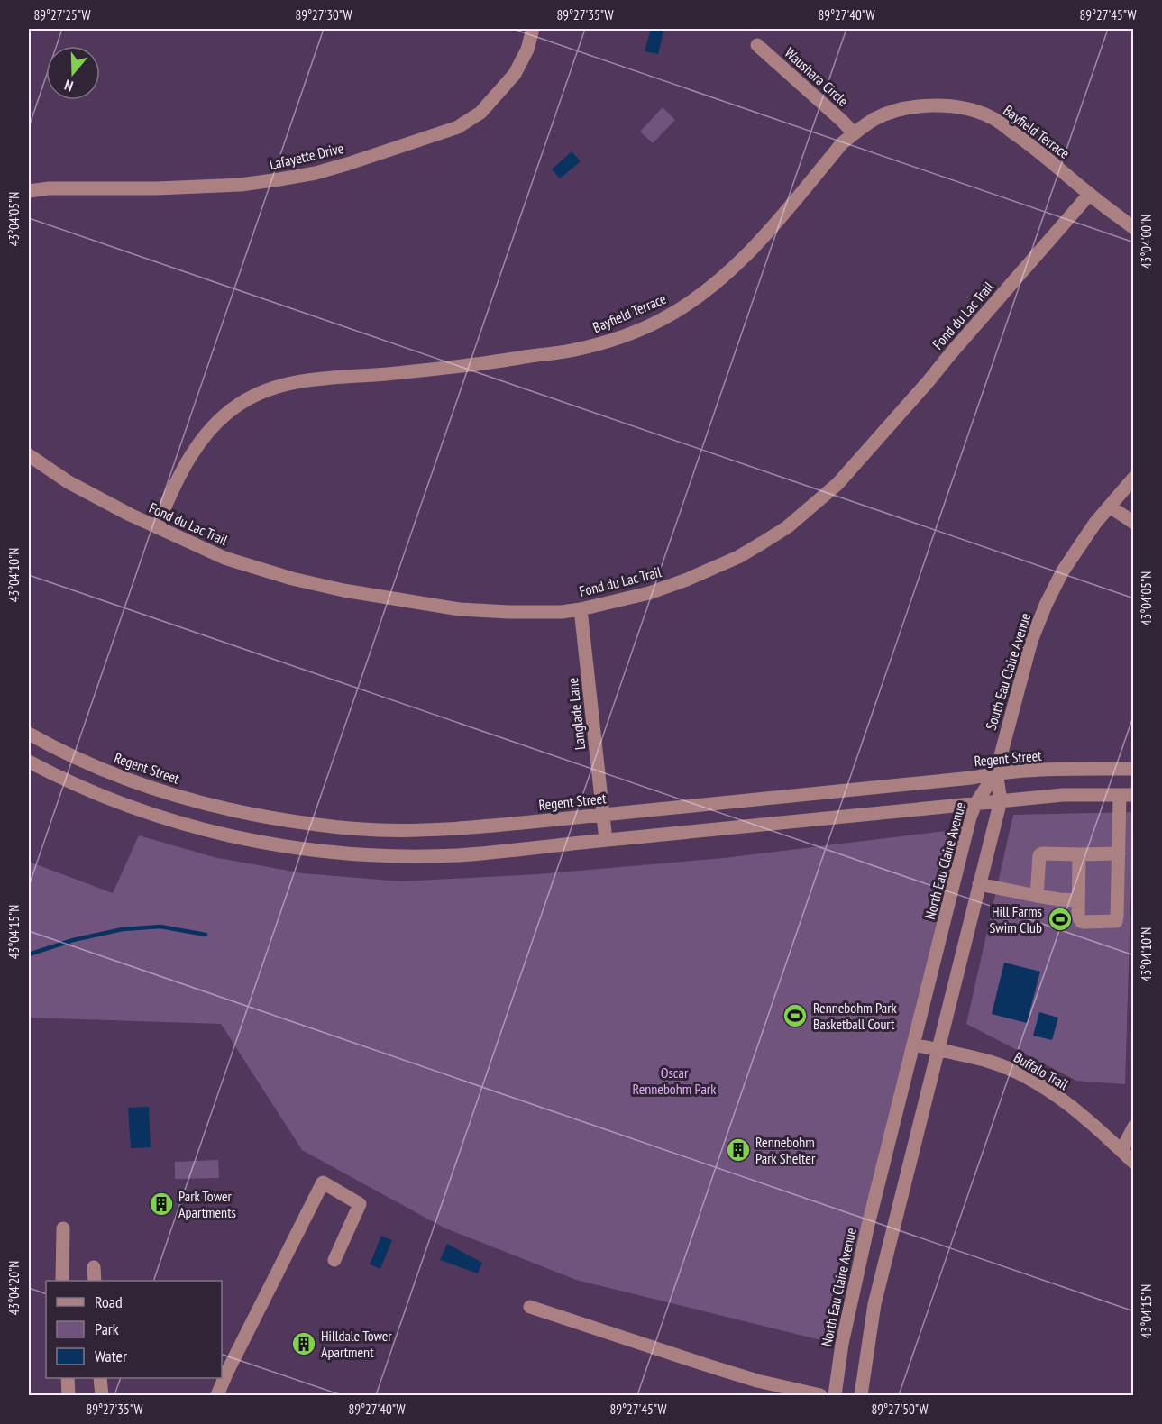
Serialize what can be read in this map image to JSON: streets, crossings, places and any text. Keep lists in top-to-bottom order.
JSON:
{
  "streets": {
    "street": [
      "Waushara Circle",
      "Bayfield Terrace",
      "Lafayette Drive",
      "Fond du Lac Trail",
      "South Eau Claire Avenue",
      "Langlade Lane",
      "Regent Street",
      "North Eau Claire Avenue",
      "Buffalo Trail"
    ]
  },
  "crossings": [
    ["Waushara Circle", "Bayfield Terrace"],
    ["Bayfield Terrace", "Fond du Lac Trail"],
    ["Fond du Lac Trail", "Langlade Lane"],
    ["South Eau Claire Avenue", "Regent Street"],
    ["South Eau Claire Avenue", "North Eau Claire Avenue"],
    ["Langlade Lane", "Regent Street"],
    ["Regent Street", "North Eau Claire Avenue"],
    ["North Eau Claire Avenue", "Buffalo Trail"]
  ],
  "parks": ["Oscar Rennebohm Park"],
  "places": {
    "sports": ["Hill Farms Swim Club", "Rennebohm Park Basketball Court"],
    "building": ["Rennebohm Park Shelter", "Park Tower Apartments", "Hilldale Tower Apartment"]
  },
  "legend": ["Road", "Park", "Water"],
  "north": "bottom",
  "coordinates": [
    "89°27'25\"W",
    "89°27'30\"W",
    "89°27'35\"W",
    "89°27'40\"W",
    "89°27'45\"W",
    "43°04'05\"N",
    "43°04'00\"N",
    "43°04'10\"N",
    "43°04'15\"N",
    "43°04'20\"N",
    "89°27'50\"W"
  ]
}
